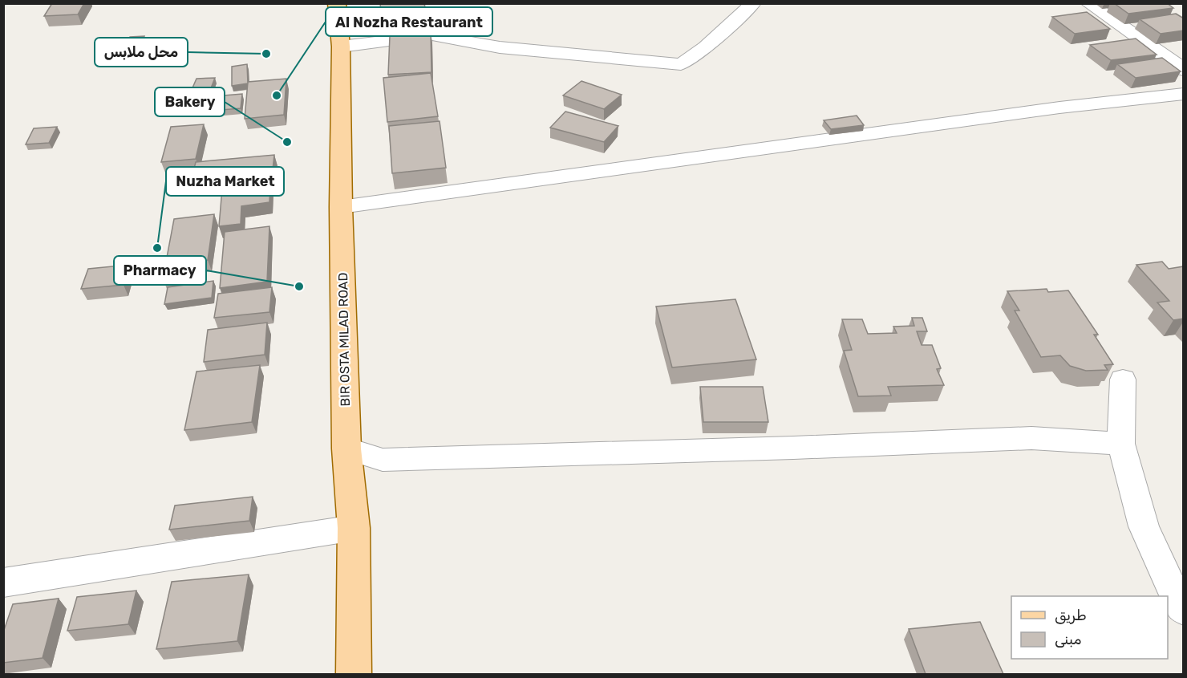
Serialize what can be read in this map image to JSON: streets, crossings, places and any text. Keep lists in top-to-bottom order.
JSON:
{
  "streets": {
    "main road": ["BIR OSTA MILAD ROAD"]
  },
  "places": [
    "محل ملابس",
    "Al Nozha Restaurant",
    "Bakery",
    "Nuzha Market",
    "Pharmacy"
  ],
  "legend": ["طريق", "مبنى"]
}
